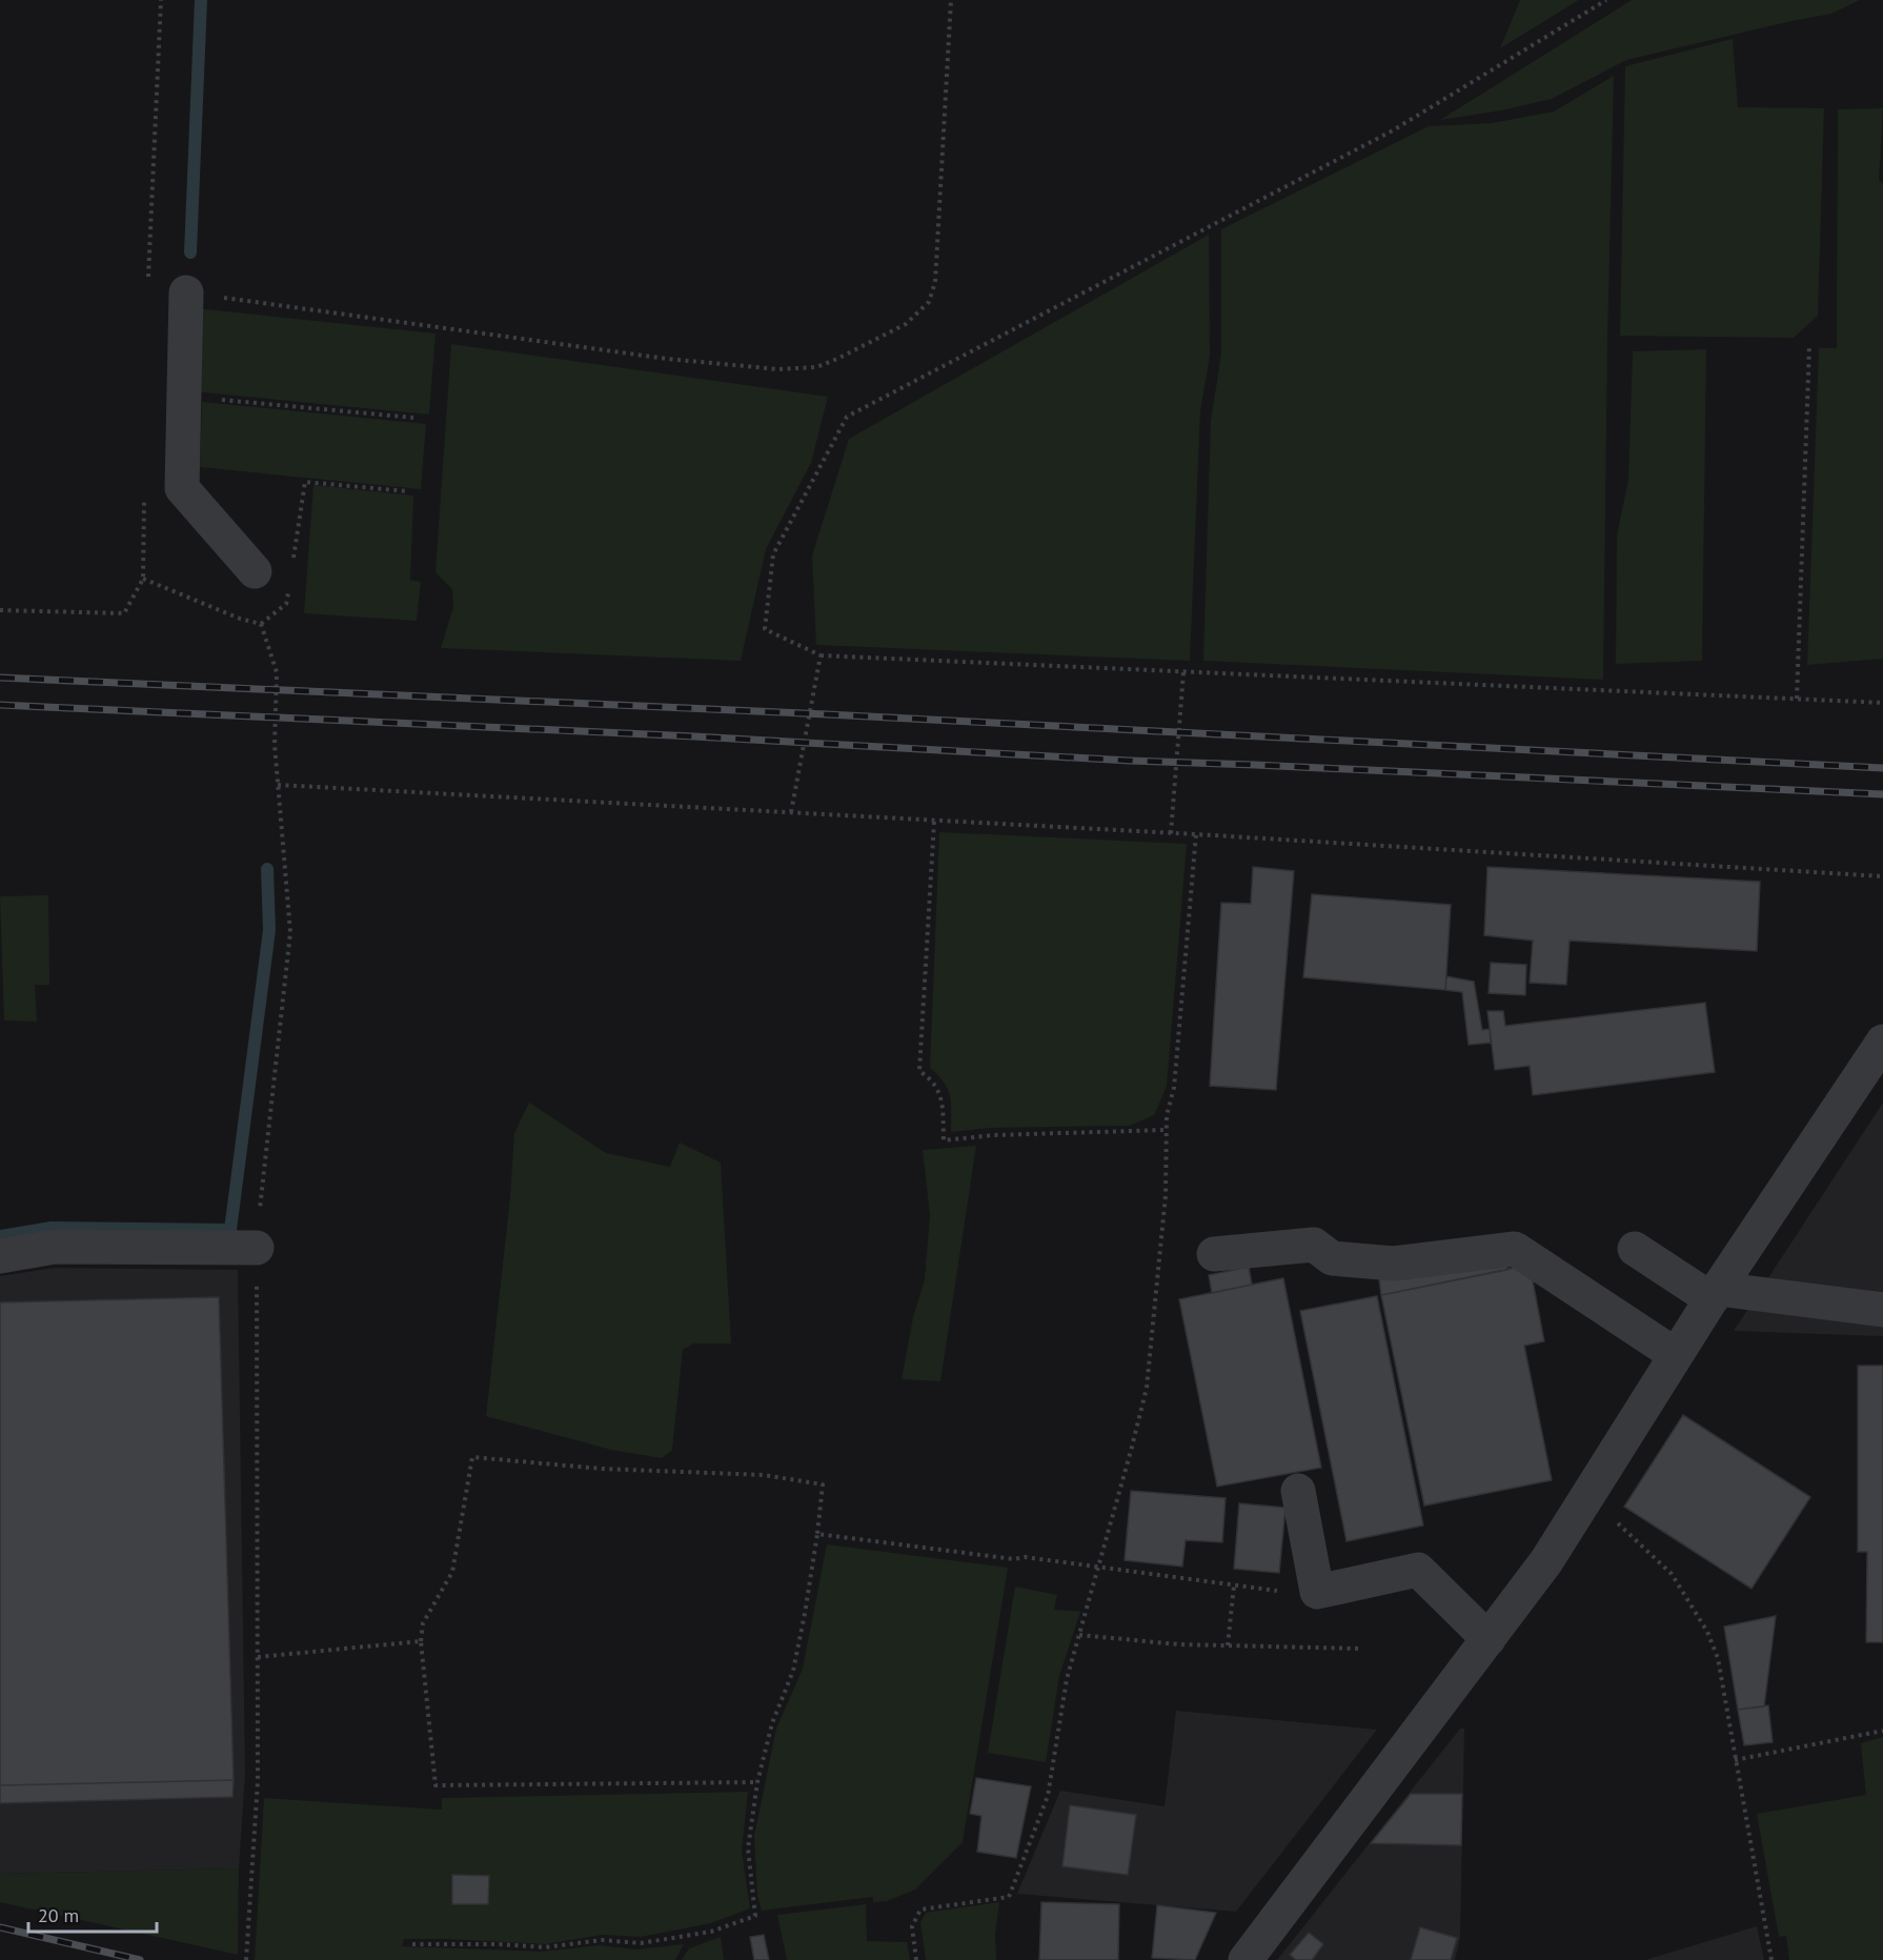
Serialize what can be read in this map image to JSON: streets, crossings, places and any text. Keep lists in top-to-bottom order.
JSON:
{
  "scale_bar": "20 m"
}
